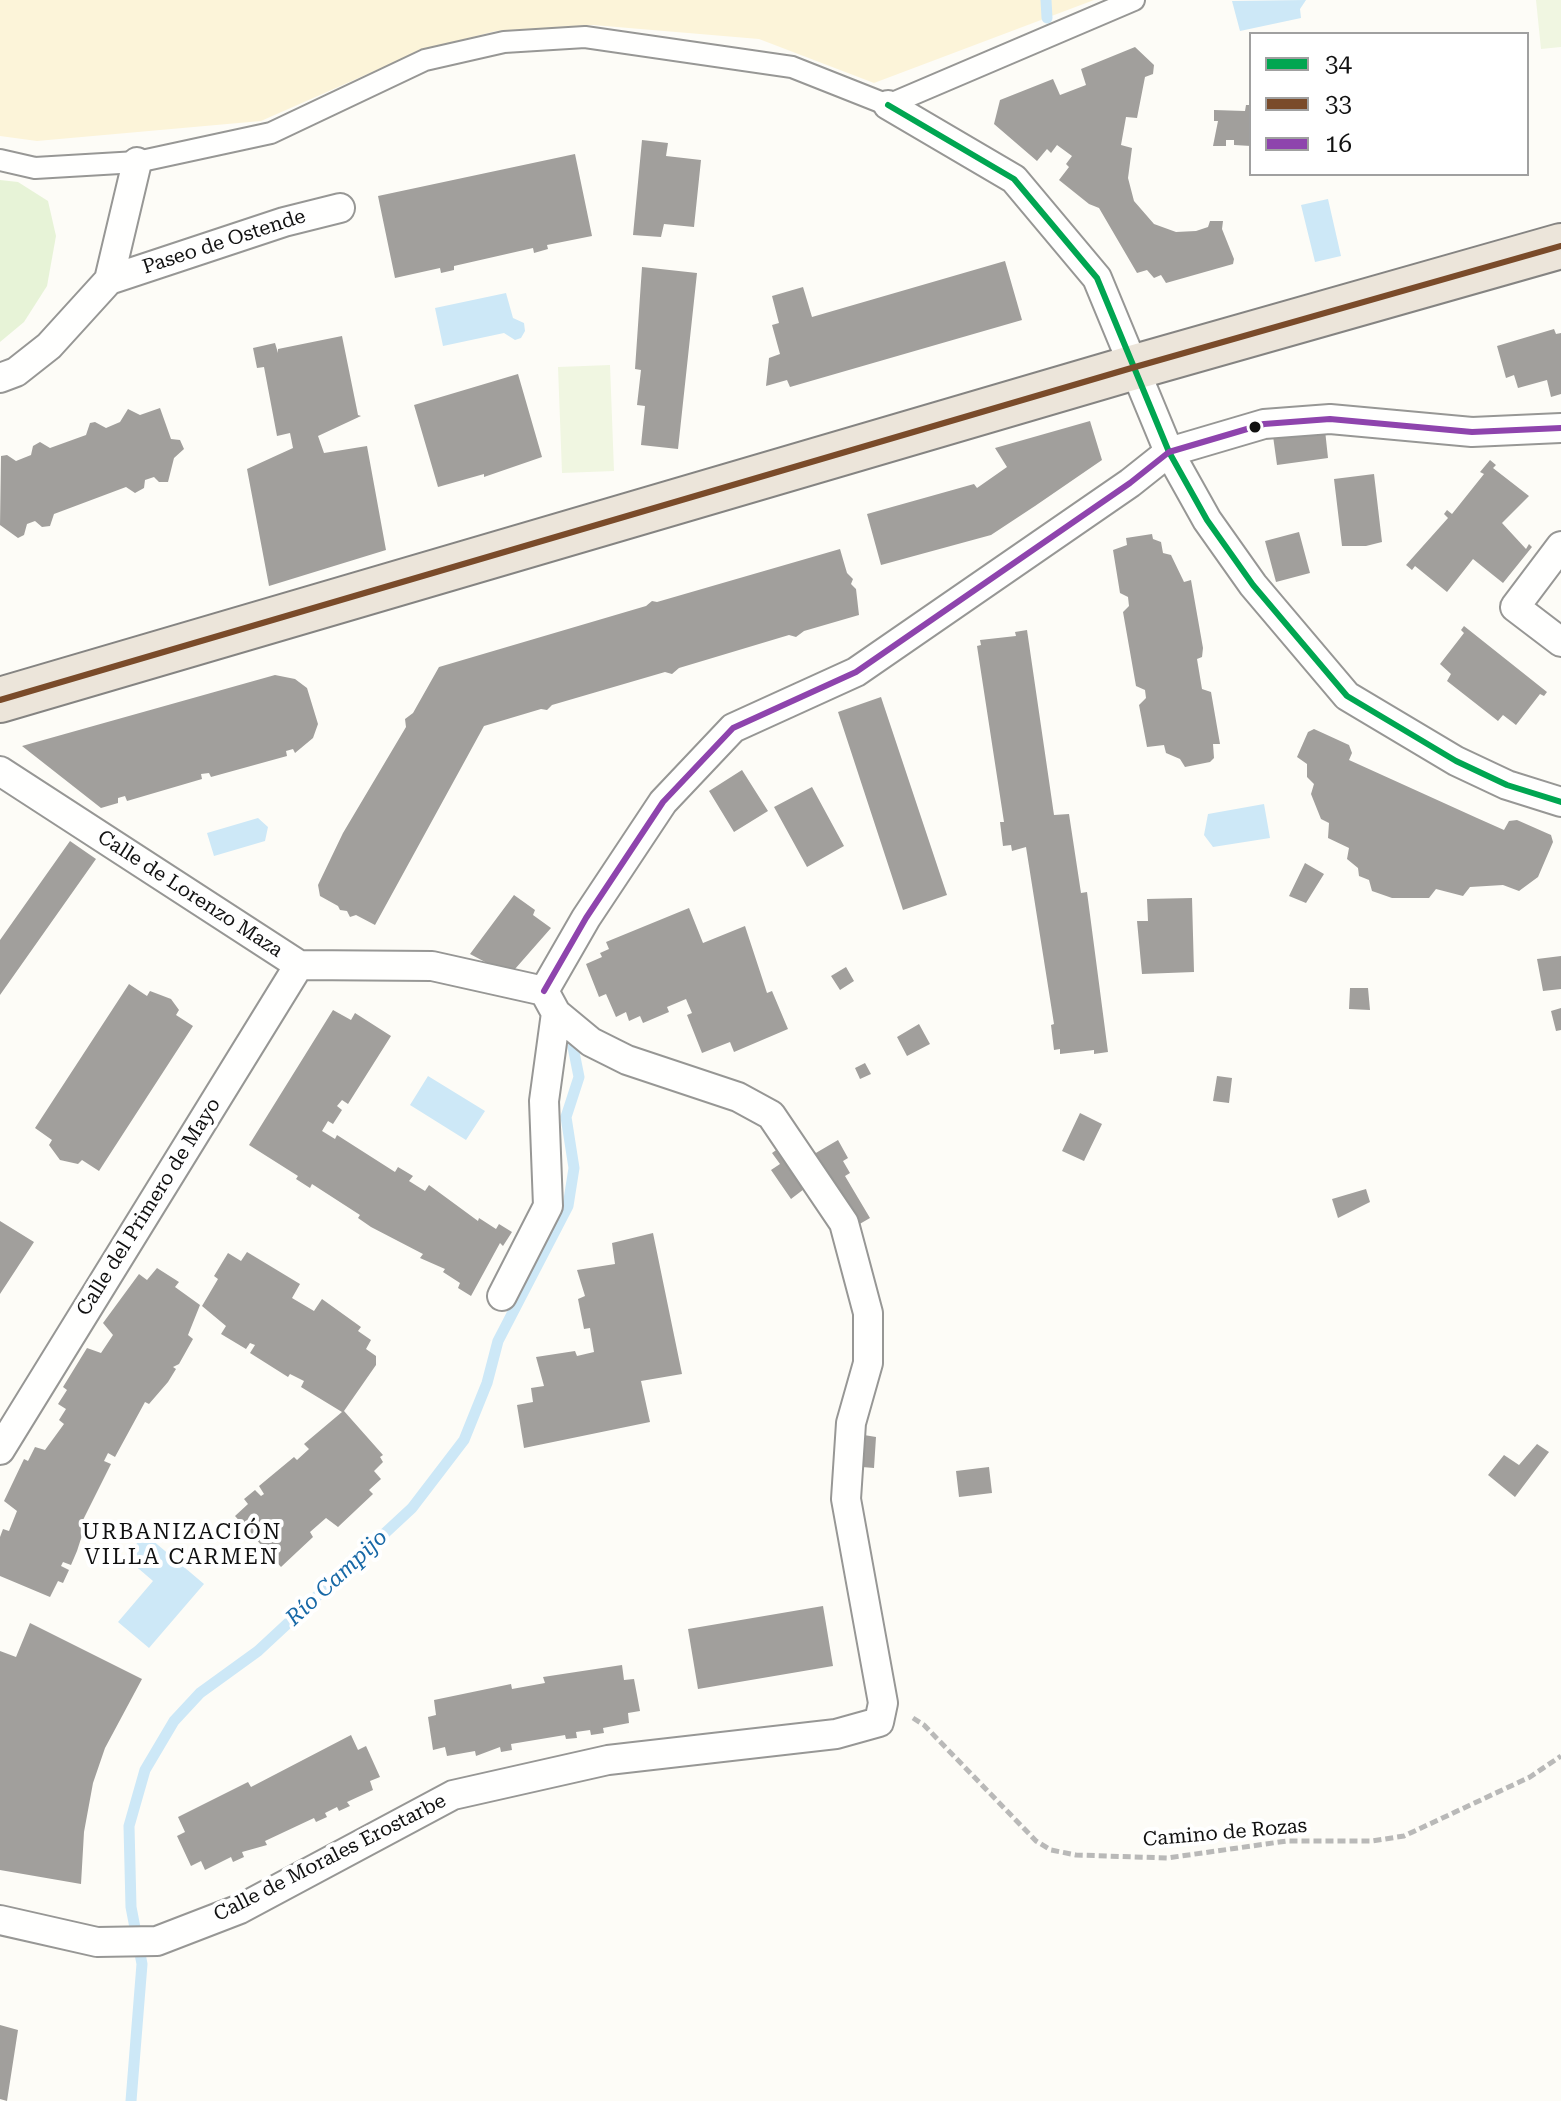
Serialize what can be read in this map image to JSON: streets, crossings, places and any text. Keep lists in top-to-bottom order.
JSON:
{
  "streets": {
    "street": [
      "Paseo de Ostende",
      "Calle de Lorenzo Maza",
      "Calle del Primero de Mayo",
      "Calle de Morales Erostarbe"
    ],
    "path": ["Camino de Rozas"]
  },
  "crossings": [
    ["Calle de Lorenzo Maza", "Calle del Primero de Mayo"],
    ["Camino de Rozas", "Calle de Morales Erostarbe"]
  ],
  "districts": ["URBANIZACIÓN VILLA CARMEN"],
  "water": ["Río Campijo"],
  "lines": ["transit line 34", "transit line 33", "transit line 16"],
  "legend": ["34", "33", "16"]
}
